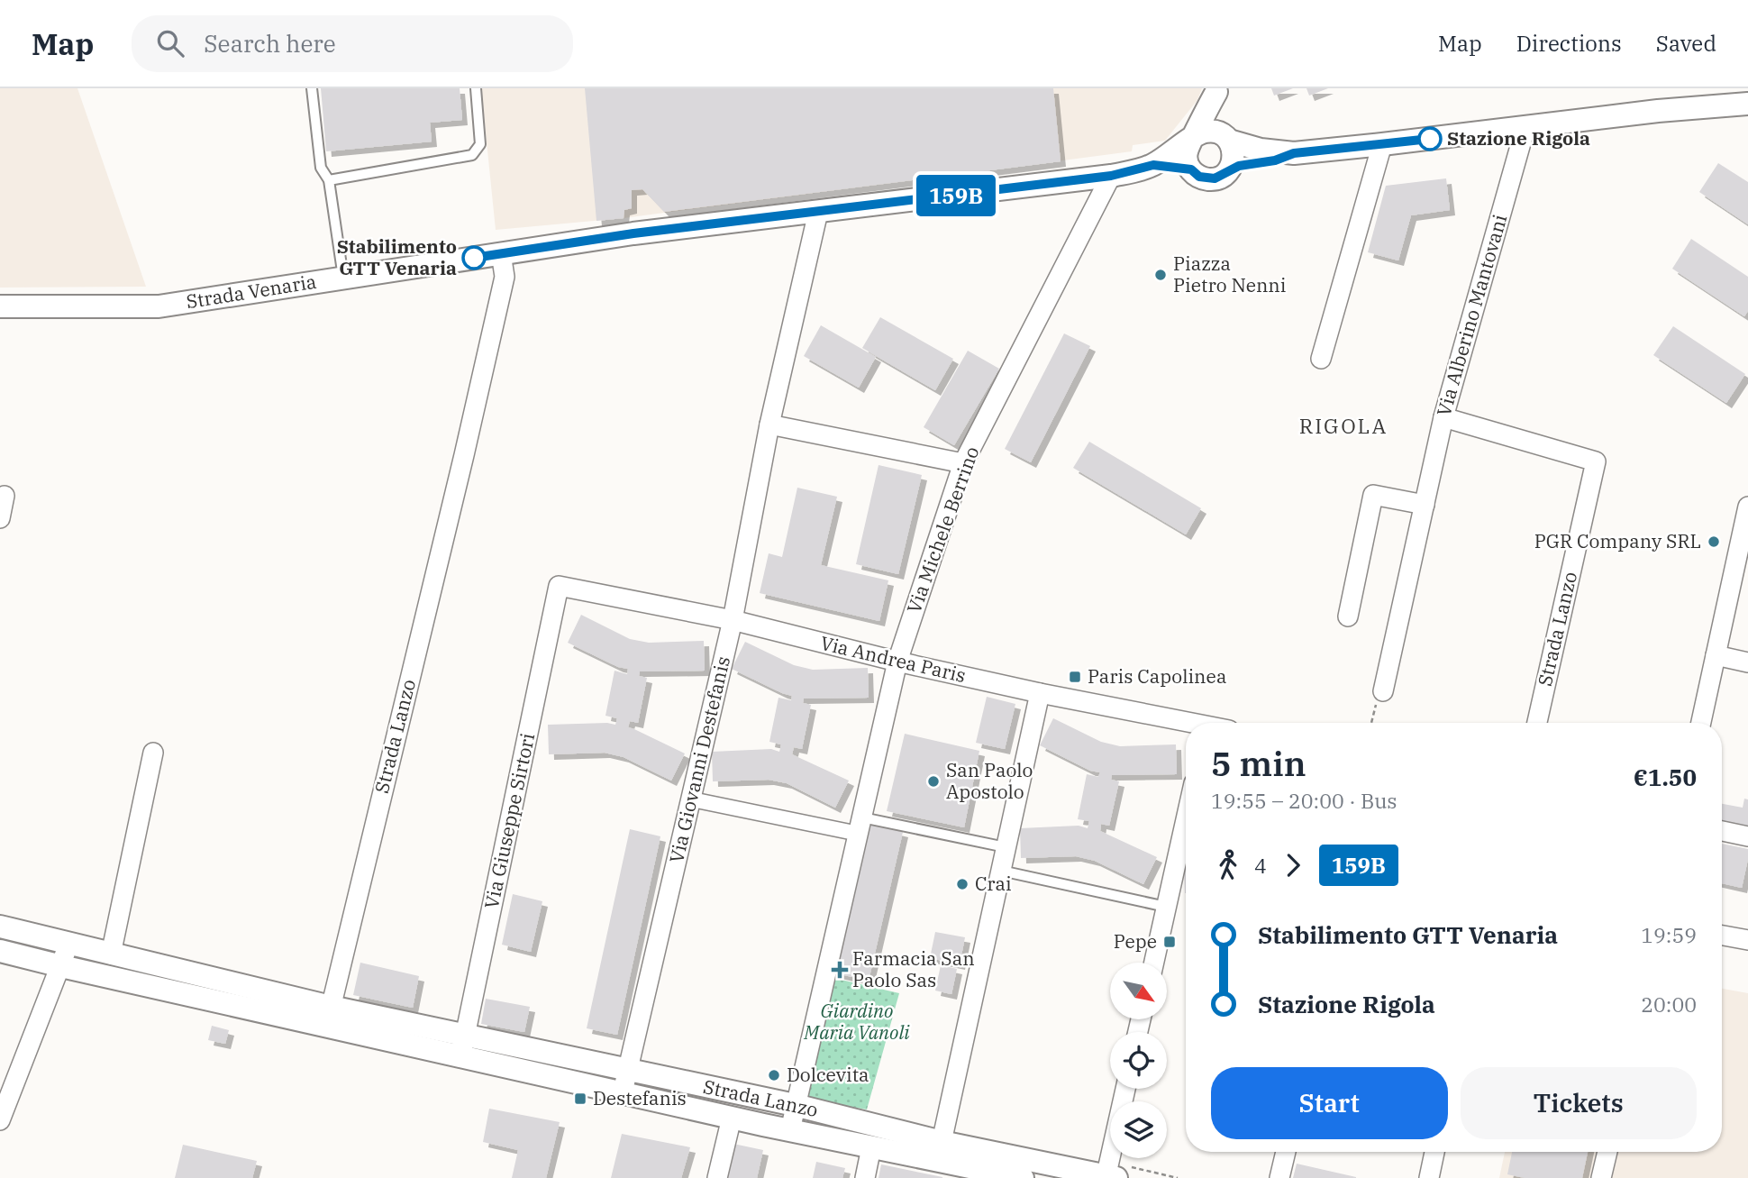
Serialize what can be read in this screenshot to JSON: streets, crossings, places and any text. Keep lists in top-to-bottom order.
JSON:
{
  "streets": {
    "street": [
      "Strada Venaria",
      "Via Alberino Mantovani",
      "Via Michele Berrino",
      "Strada Lanzo",
      "Via Andrea Paris",
      "Via Giovanni Destefanis",
      "Via Giuseppe Sirtori"
    ]
  },
  "crossings": [
    ["Strada Venaria", "Via Michele Berrino"],
    ["Strada Venaria", "Strada Lanzo"],
    ["Strada Venaria", "Via Giovanni Destefanis"],
    ["Via Alberino Mantovani", "Strada Lanzo"],
    ["Via Michele Berrino", "Strada Lanzo"],
    ["Via Michele Berrino", "Via Andrea Paris"],
    ["Strada Lanzo", "Via Giovanni Destefanis"],
    ["Strada Lanzo", "Via Giuseppe Sirtori"],
    ["Via Andrea Paris", "Via Giovanni Destefanis"],
    ["Via Andrea Paris", "Via Giuseppe Sirtori"]
  ],
  "districts": ["RIGOLA"],
  "parks": ["Giardino Maria Vanoli"],
  "places": {
    "other": [
      "Stazione Rigola",
      "Stabilimento GTT Venaria",
      "Piazza Pietro Nenni",
      "PGR Company SRL",
      "San Paolo Apostolo",
      "Crai",
      "Dolcevita"
    ],
    "transit": ["Paris Capolinea", "Pepe", "Destefanis"],
    "health": ["Farmacia San Paolo Sas"]
  },
  "lines": ["bus line 159B"],
  "north": "bottom right",
  "page": {
    "header": "Map",
    "search": "Search here",
    "nav": ["Map", "Directions", "Saved"],
    "on_map": "159B",
    "heading": ["5 min", "19:55 – 20:00 · Bus", "€1.50"],
    "legs": ["4", "159B"],
    "list": [
      {
        "name": "Stabilimento GTT Venaria",
        "value": "19:59"
      },
      {
        "name": "Stazione Rigola",
        "value": "20:00"
      }
    ],
    "buttons": ["Start", "Tickets"]
  }
}
